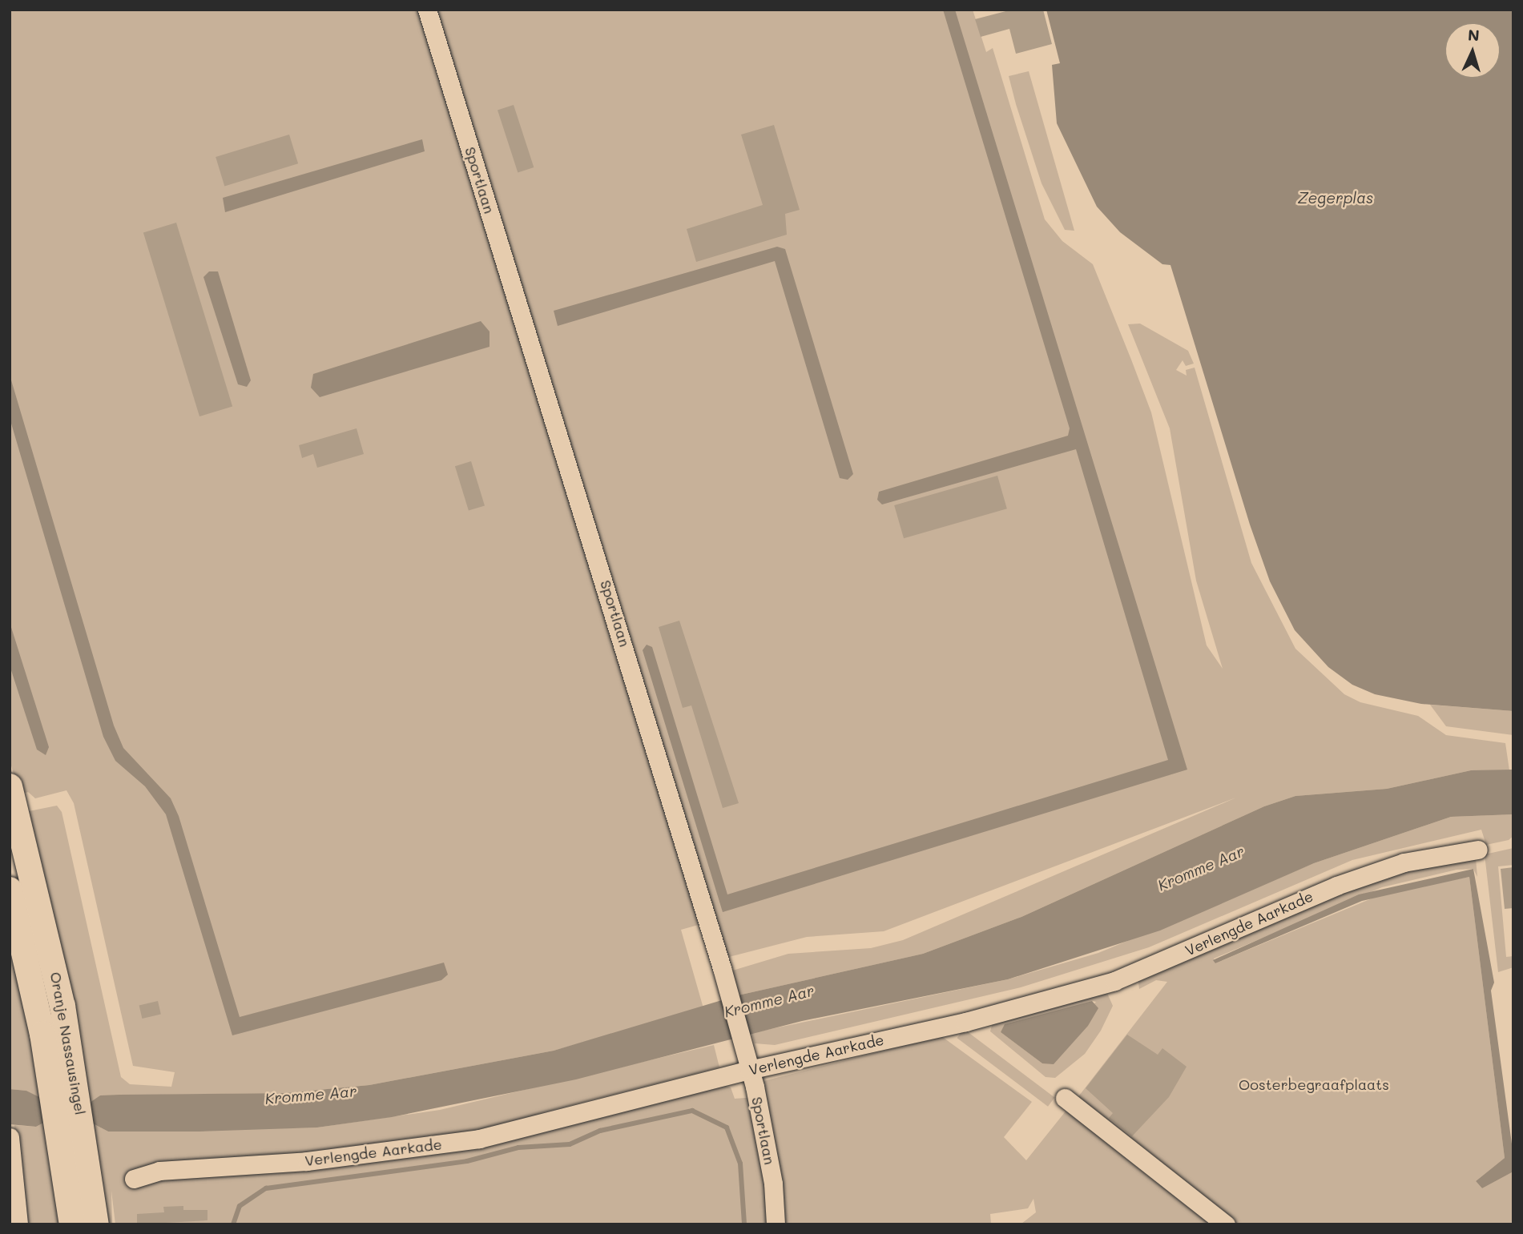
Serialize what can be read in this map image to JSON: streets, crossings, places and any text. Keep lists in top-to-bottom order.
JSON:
{
  "streets": {
    "main road": ["Oranje Nassausingel"],
    "street": ["Sportlaan", "Verlengde Aarkade"]
  },
  "crossings": [
    ["Sportlaan", "Verlengde Aarkade"]
  ],
  "water": ["Zegerplas", "Kromme Aar"],
  "parks": ["Oosterbegraafplaats"],
  "north": "top"
}
